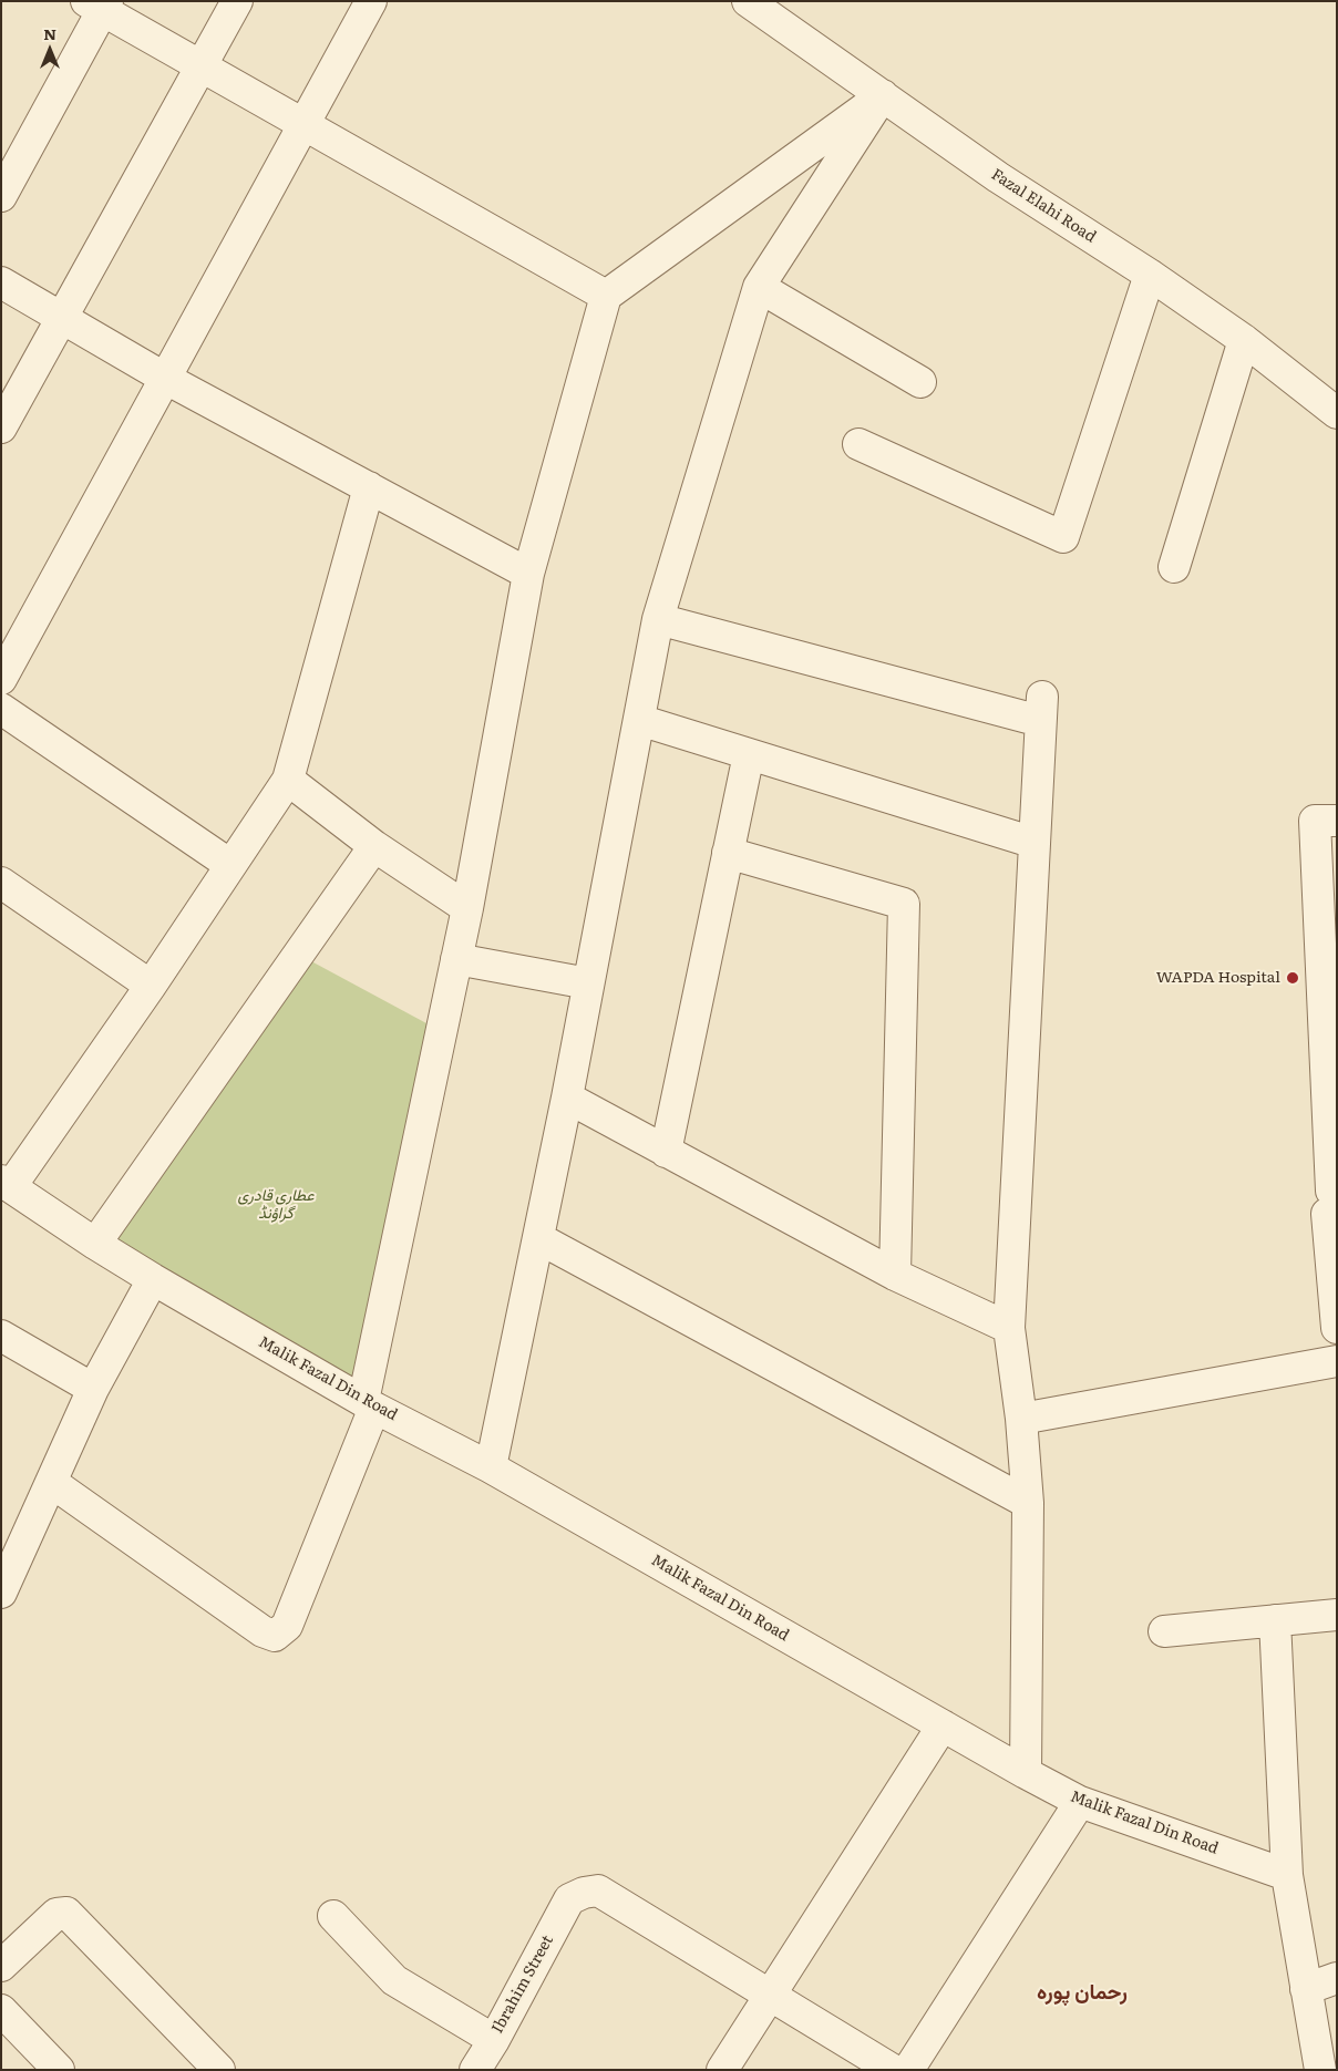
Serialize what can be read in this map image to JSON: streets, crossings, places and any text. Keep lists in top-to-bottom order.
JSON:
{
  "streets": {
    "street": ["Fazal Elahi Road", "Malik Fazal Din Road", "Ibrahim Street"]
  },
  "districts": ["رحمان پورہ"],
  "parks": ["عطاری قادری گراؤنڈ"],
  "places": ["WAPDA Hospital"],
  "north": "top"
}
